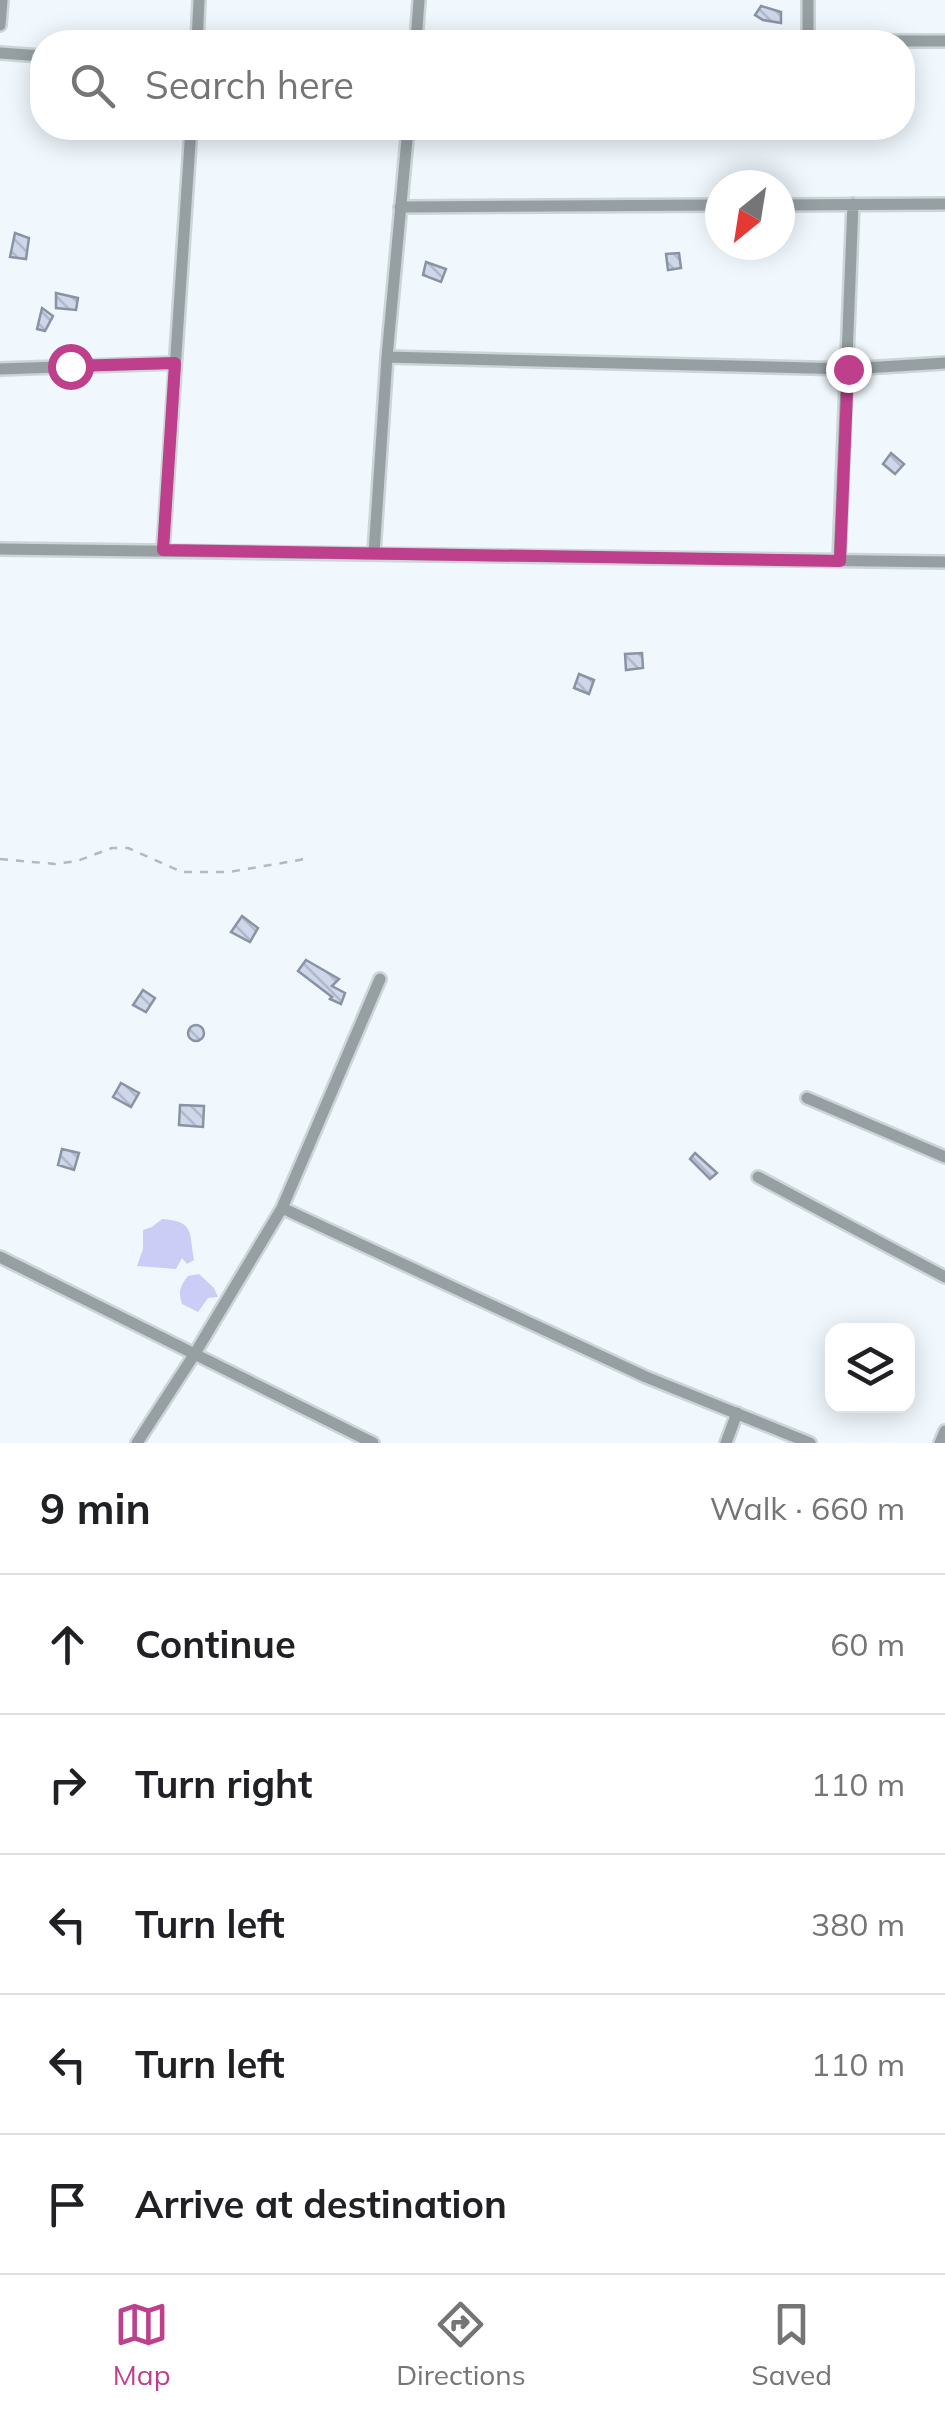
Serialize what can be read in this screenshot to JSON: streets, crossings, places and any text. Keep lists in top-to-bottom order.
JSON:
{
  "north": "bottom left",
  "page": {
    "search": "Search here",
    "heading": ["9 min", "Walk · 660 m"],
    "list": [
      ["Continue", "60 m"],
      ["Turn right", "110 m"],
      ["Turn left", "380 m"],
      ["Turn left", "110 m"],
      "Arrive at destination"
    ],
    "nav": ["Map", "Directions", "Saved"]
  }
}
